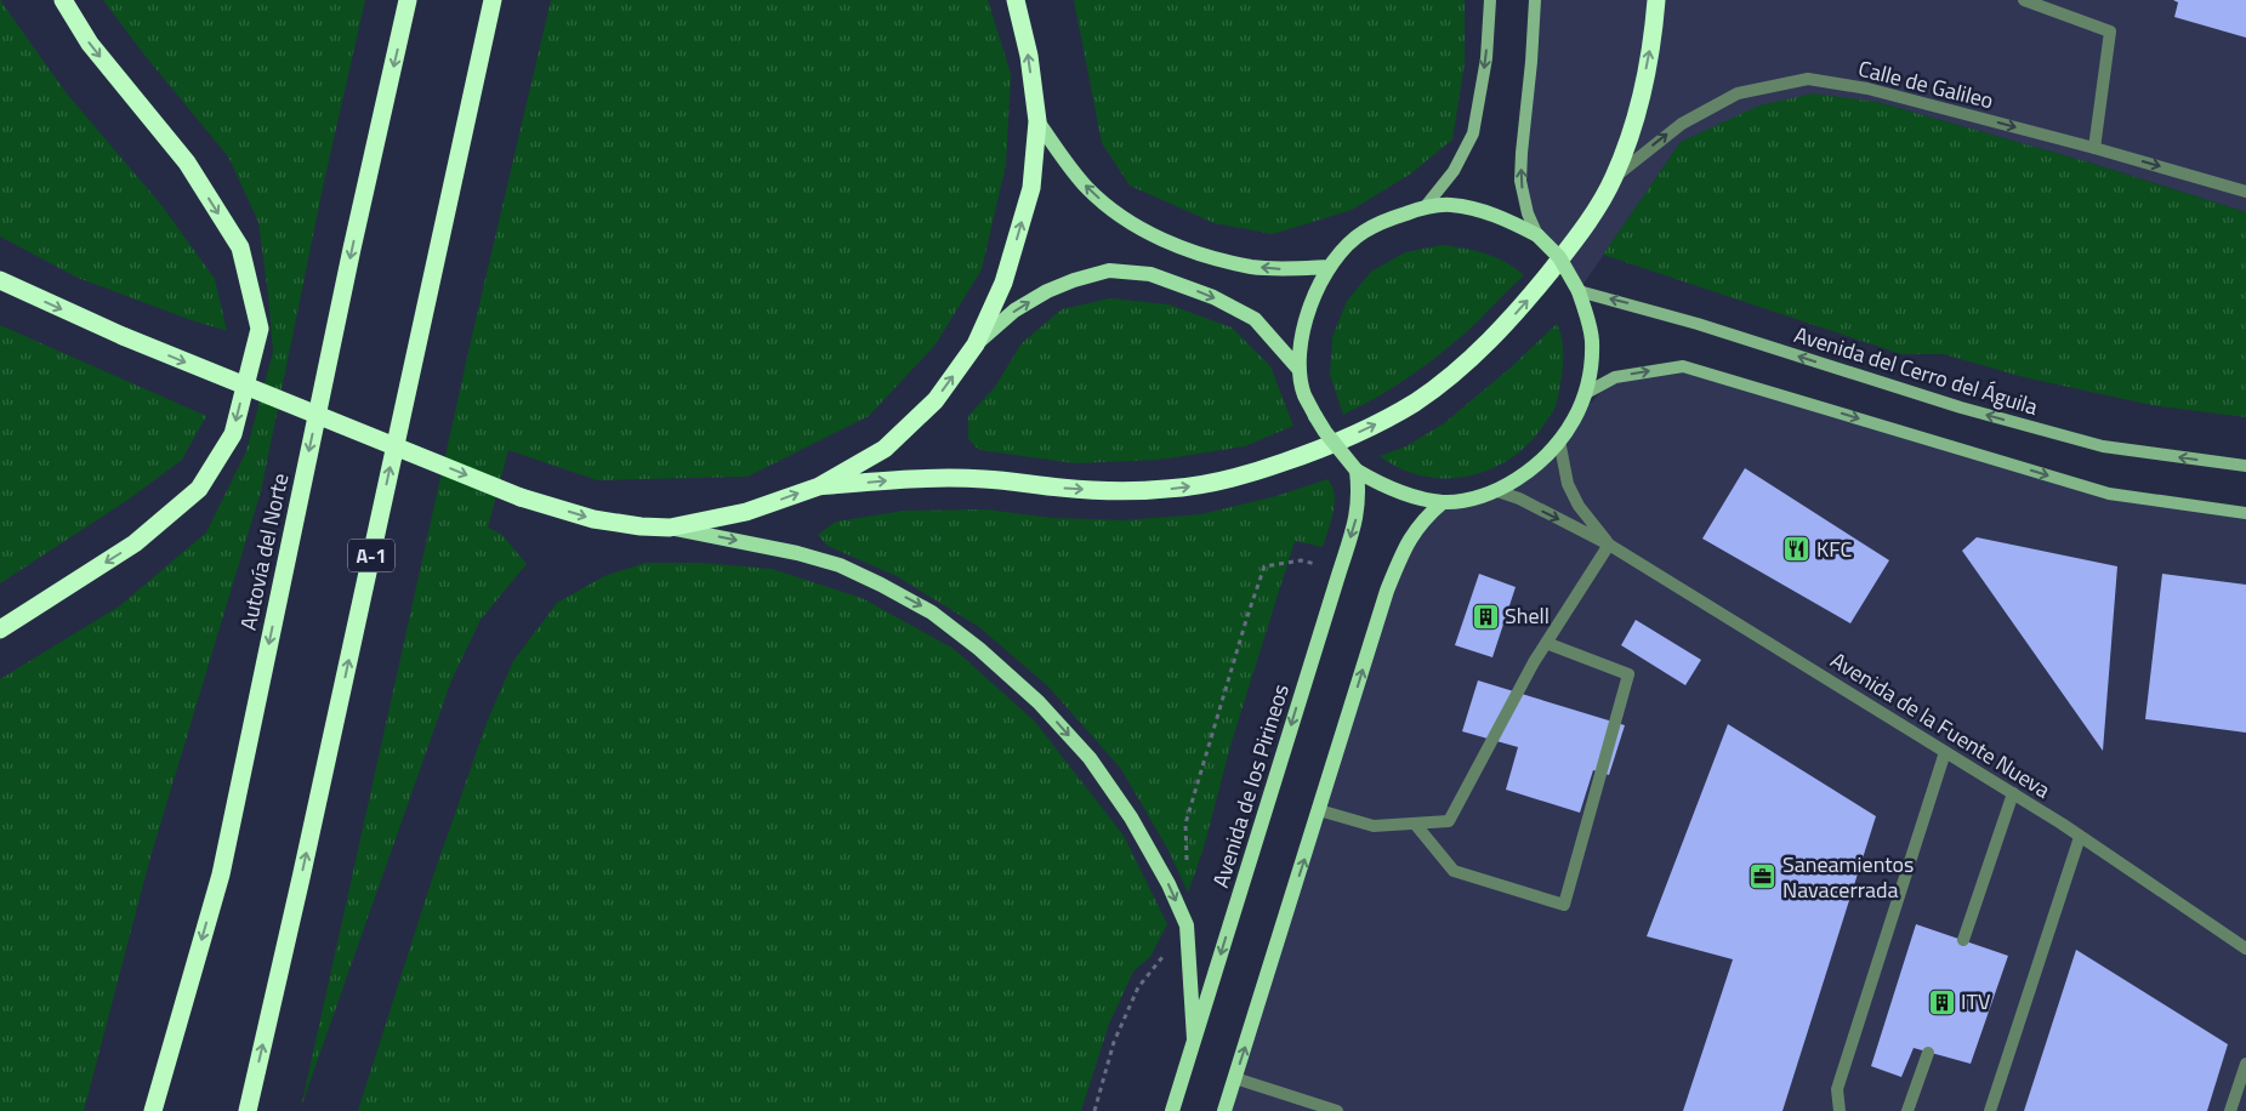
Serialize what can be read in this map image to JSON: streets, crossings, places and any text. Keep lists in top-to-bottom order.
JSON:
{
  "streets": {
    "highway": ["Autovía del Norte", "A-1"],
    "main road": ["Avenida del Cerro del Águila", "Avenida de los Pirineos"],
    "street": ["Calle de Galileo", "Avenida de la Fuente Nueva"]
  },
  "one_way": ["Calle de Galileo"],
  "places": {
    "restaurant": ["KFC"],
    "building": ["Shell", "ITV"],
    "office": ["Saneamientos Navacerrada"]
  }
}
